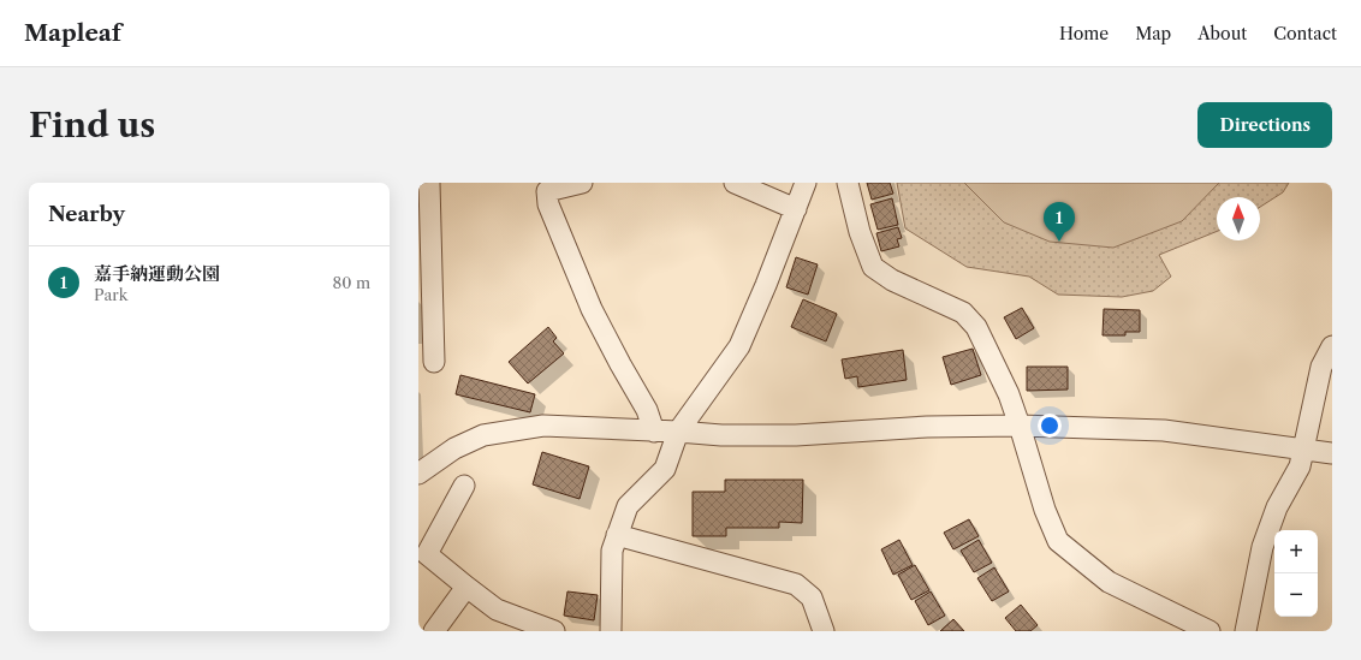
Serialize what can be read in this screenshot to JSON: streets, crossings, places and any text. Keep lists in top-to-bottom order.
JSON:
{
  "north": "top",
  "page": {
    "header": "Mapleaf",
    "nav": [
      "Home",
      "Map",
      "About",
      "Contact"
    ],
    "buttons": "Directions",
    "title": "Find us",
    "heading": "Nearby",
    "pins": "1",
    "list": [
      {
        "mark": "1",
        "name": "嘉手納運動公園",
        "note": "Park",
        "value": "80 m"
      }
    ],
    "map_buttons": ["+", "−"]
  }
}
